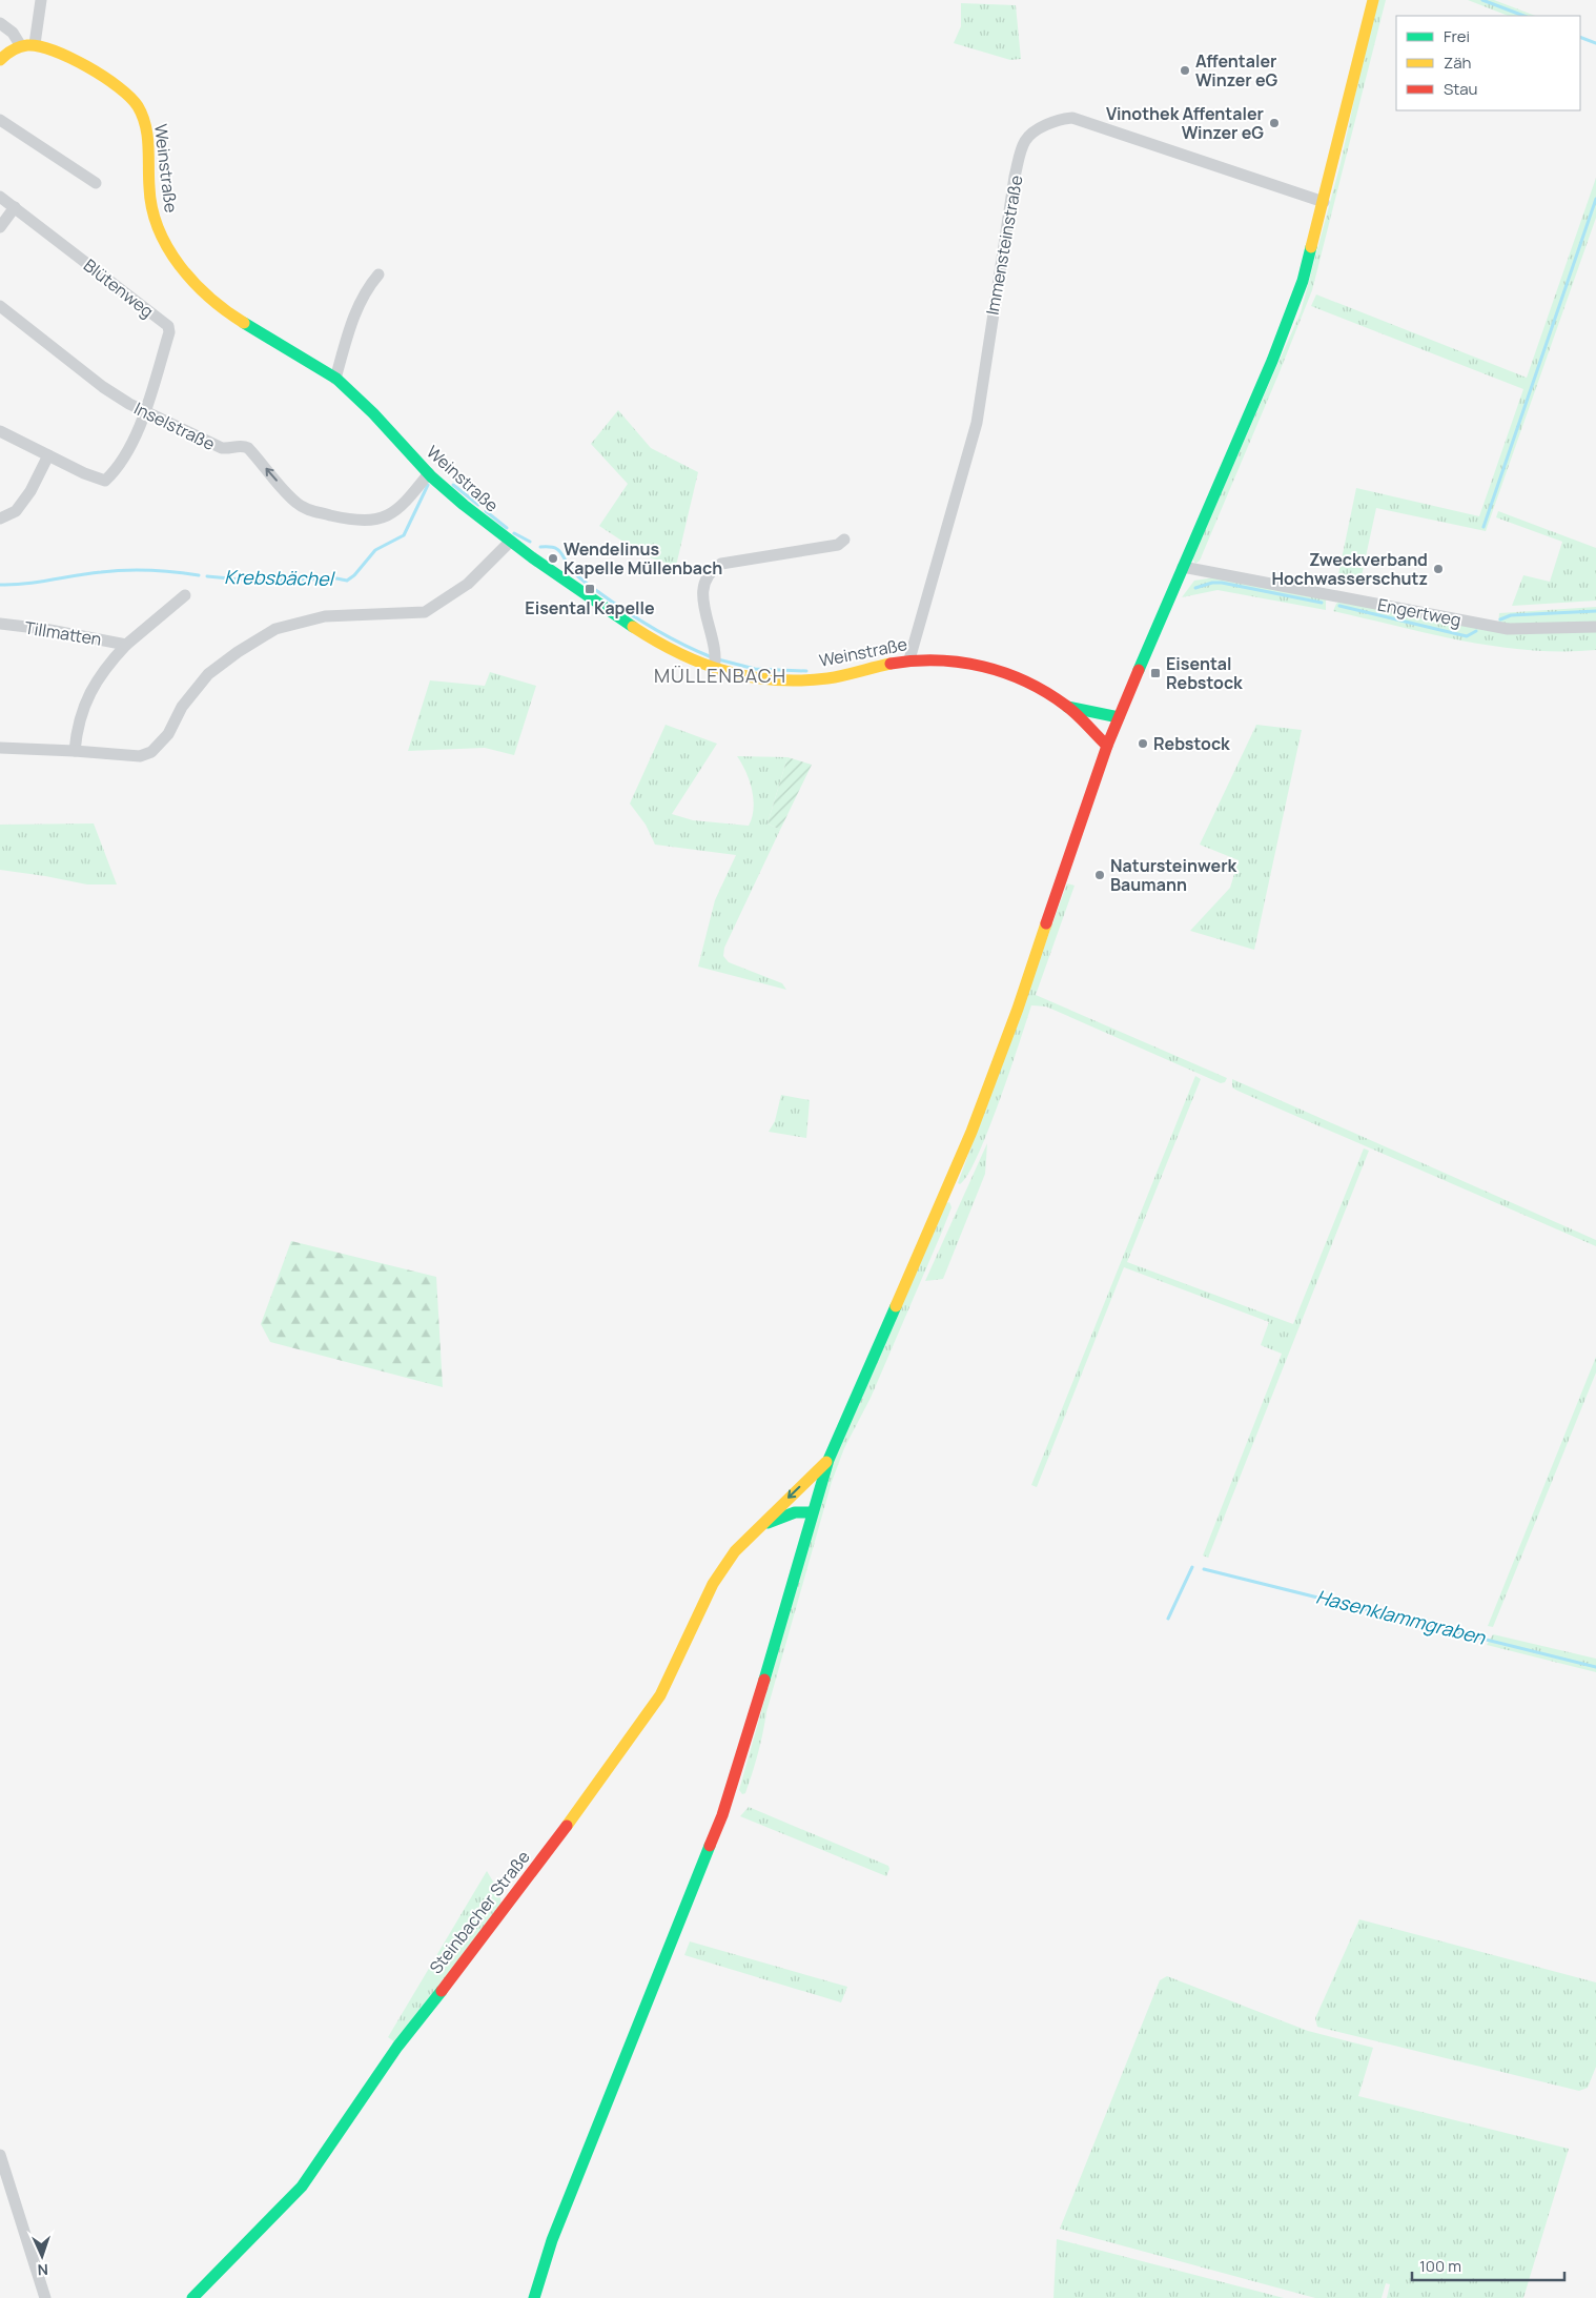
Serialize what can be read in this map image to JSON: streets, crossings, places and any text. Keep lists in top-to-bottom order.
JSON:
{
  "streets": {
    "street": [
      "Weinstraße",
      "Immensteinstraße",
      "Blütenweg",
      "Inselstraße",
      "Engertweg",
      "Tillmatten",
      "Steinbacher Straße"
    ]
  },
  "crossings": [
    ["Weinstraße", "Immensteinstraße"],
    ["Weinstraße", "Inselstraße"],
    ["Blütenweg", "Inselstraße"]
  ],
  "one_way": ["Inselstraße"],
  "districts": ["MÜLLENBACH"],
  "water": ["Krebsbächel", "Hasenklammgraben"],
  "places": {
    "other": [
      "Affentaler Winzer eG",
      "Vinothek Affentaler Winzer eG",
      "Wendelinus Kapelle Müllenbach",
      "Zweckverband Hochwasserschutz",
      "Rebstock",
      "Natursteinwerk Baumann"
    ],
    "transit": ["Eisental Kapelle", "Eisental Rebstock"]
  },
  "legend": ["Frei", "Zäh", "Stau"],
  "scale_bar": "100 m",
  "north": "bottom"
}
